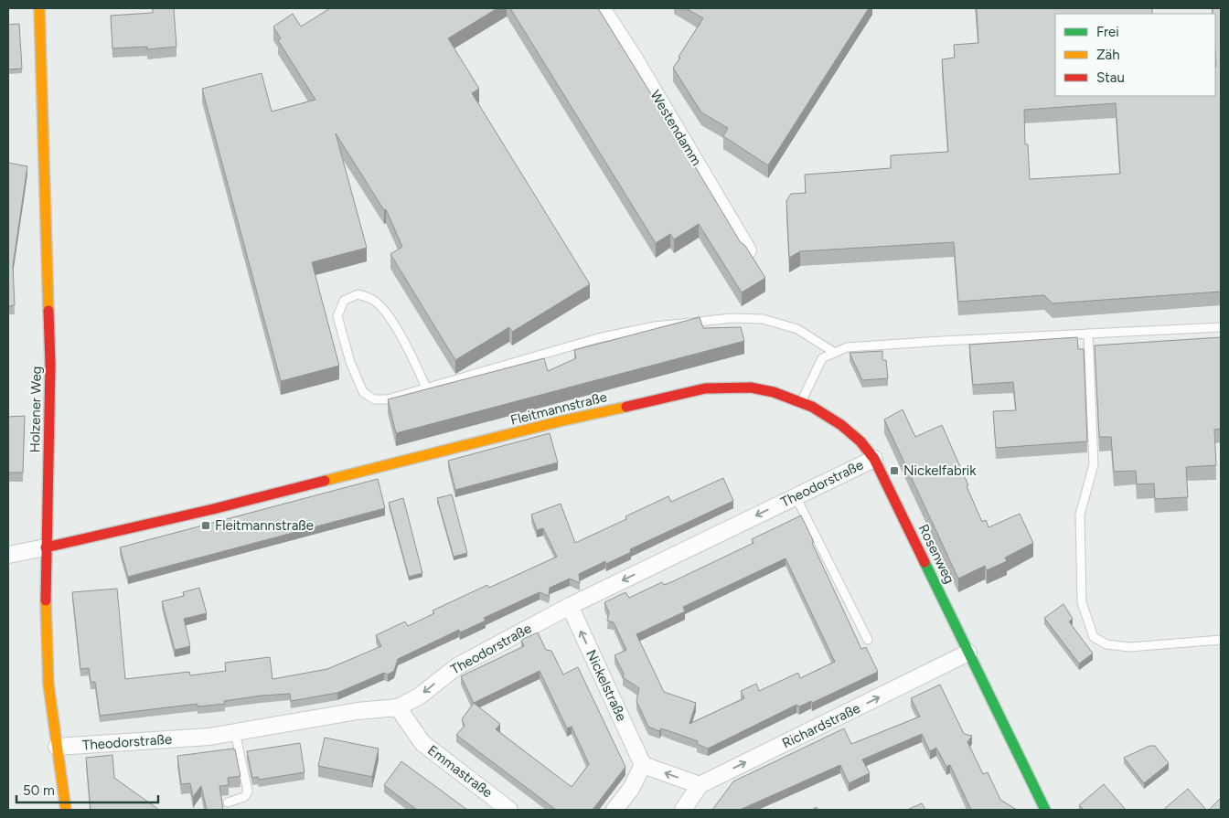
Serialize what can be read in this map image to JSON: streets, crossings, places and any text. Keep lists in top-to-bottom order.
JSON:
{
  "streets": {
    "street": [
      "Westendamm",
      "Fleitmannstraße",
      "Holzener Weg",
      "Theodorstraße",
      "Rosenweg",
      "Nickelstraße",
      "Richardstraße",
      "Emmastraße"
    ]
  },
  "crossings": [
    ["Fleitmannstraße", "Holzener Weg"],
    ["Fleitmannstraße", "Rosenweg"],
    ["Holzener Weg", "Theodorstraße"],
    ["Theodorstraße", "Rosenweg"],
    ["Theodorstraße", "Nickelstraße"],
    ["Theodorstraße", "Emmastraße"],
    ["Rosenweg", "Richardstraße"]
  ],
  "one_way": ["Theodorstraße", "Nickelstraße", "Richardstraße"],
  "places": {
    "transit": ["Nickelfabrik", "Fleitmannstraße"]
  },
  "legend": ["Frei", "Zäh", "Stau"],
  "scale_bar": "50 m"
}
